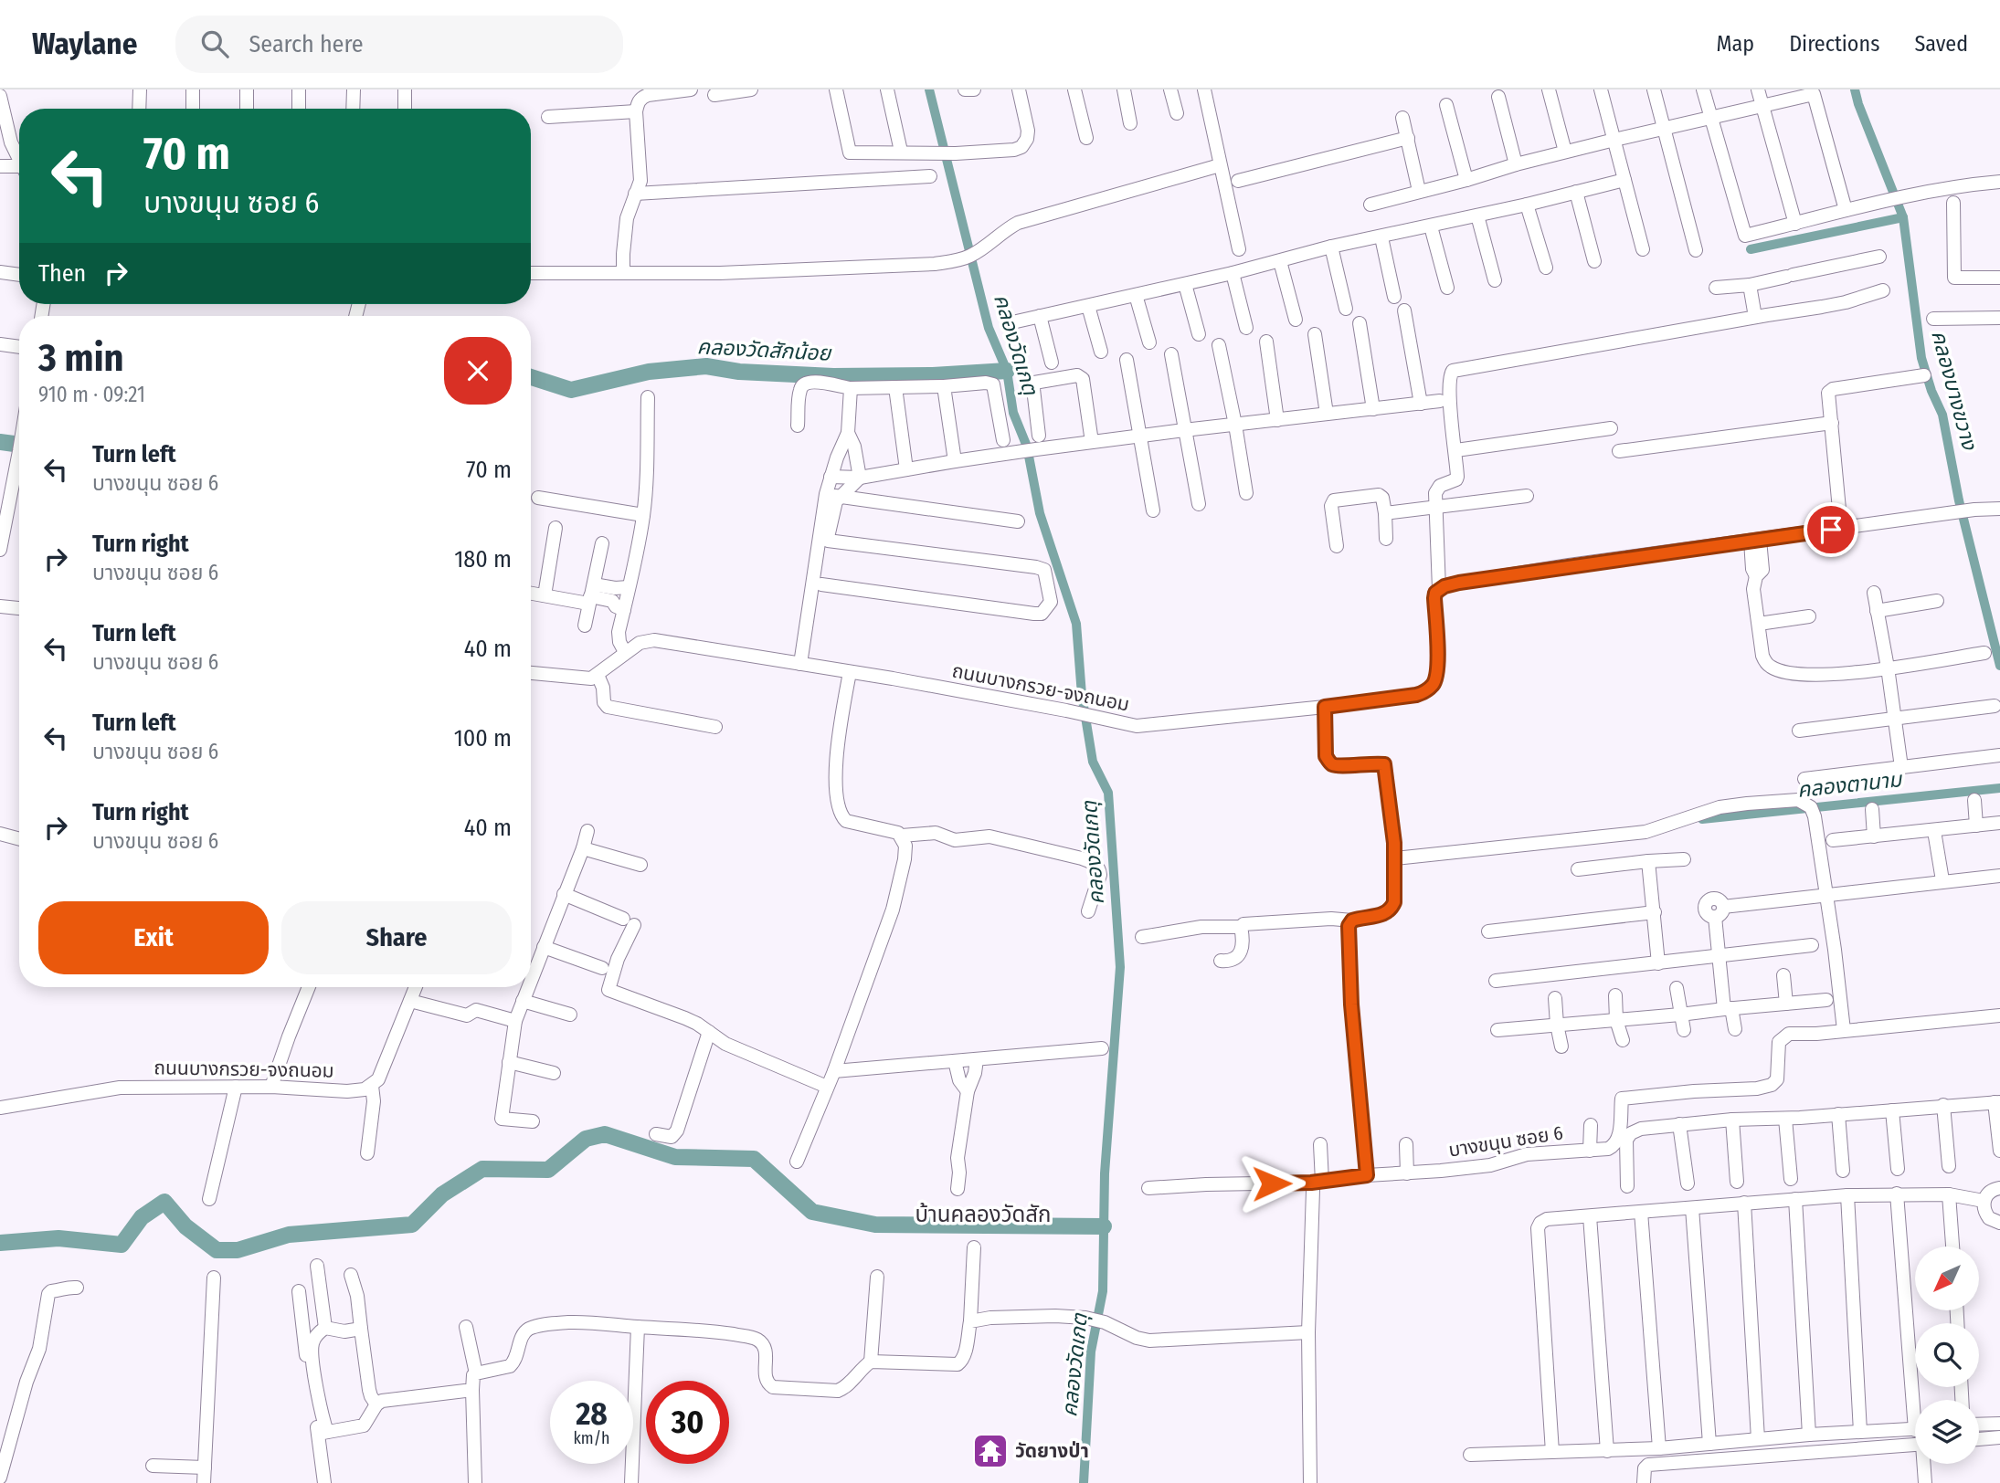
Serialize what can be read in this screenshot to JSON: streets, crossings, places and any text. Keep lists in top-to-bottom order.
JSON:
{
  "streets": {
    "street": ["ถนนบางกรวย-จงถนอม", "บางขนุน ซอย 6"]
  },
  "districts": ["บ้านคลองวัดสัก"],
  "water": [
    "คลองวัดเกตุ",
    "คลองวัดสักน้อย",
    "คลองบางขวาง",
    "คลองตานาม"
  ],
  "places": {
    "temple": ["วัดยางป่า"]
  },
  "north": "bottom left",
  "page": {
    "header": "Waylane",
    "search": "Search here",
    "nav": ["Map", "Directions", "Saved"],
    "turn": ["70 m", "บางขนุน ซอย 6"],
    "then": "Then",
    "heading": ["3 min", "910 m · 09:21"],
    "list": [
      {
        "name": "Turn left",
        "note": "บางขนุน ซอย 6",
        "value": "70 m"
      },
      {
        "name": "Turn right",
        "note": "บางขนุน ซอย 6",
        "value": "180 m"
      },
      {
        "name": "Turn left",
        "note": "บางขนุน ซอย 6",
        "value": "40 m"
      },
      {
        "name": "Turn left",
        "note": "บางขนุน ซอย 6",
        "value": "100 m"
      },
      {
        "name": "Turn right",
        "note": "บางขนุน ซอย 6",
        "value": "40 m"
      }
    ],
    "buttons": ["Exit", "Share"],
    "speed": "28 km/h",
    "limit": "30"
  }
}
